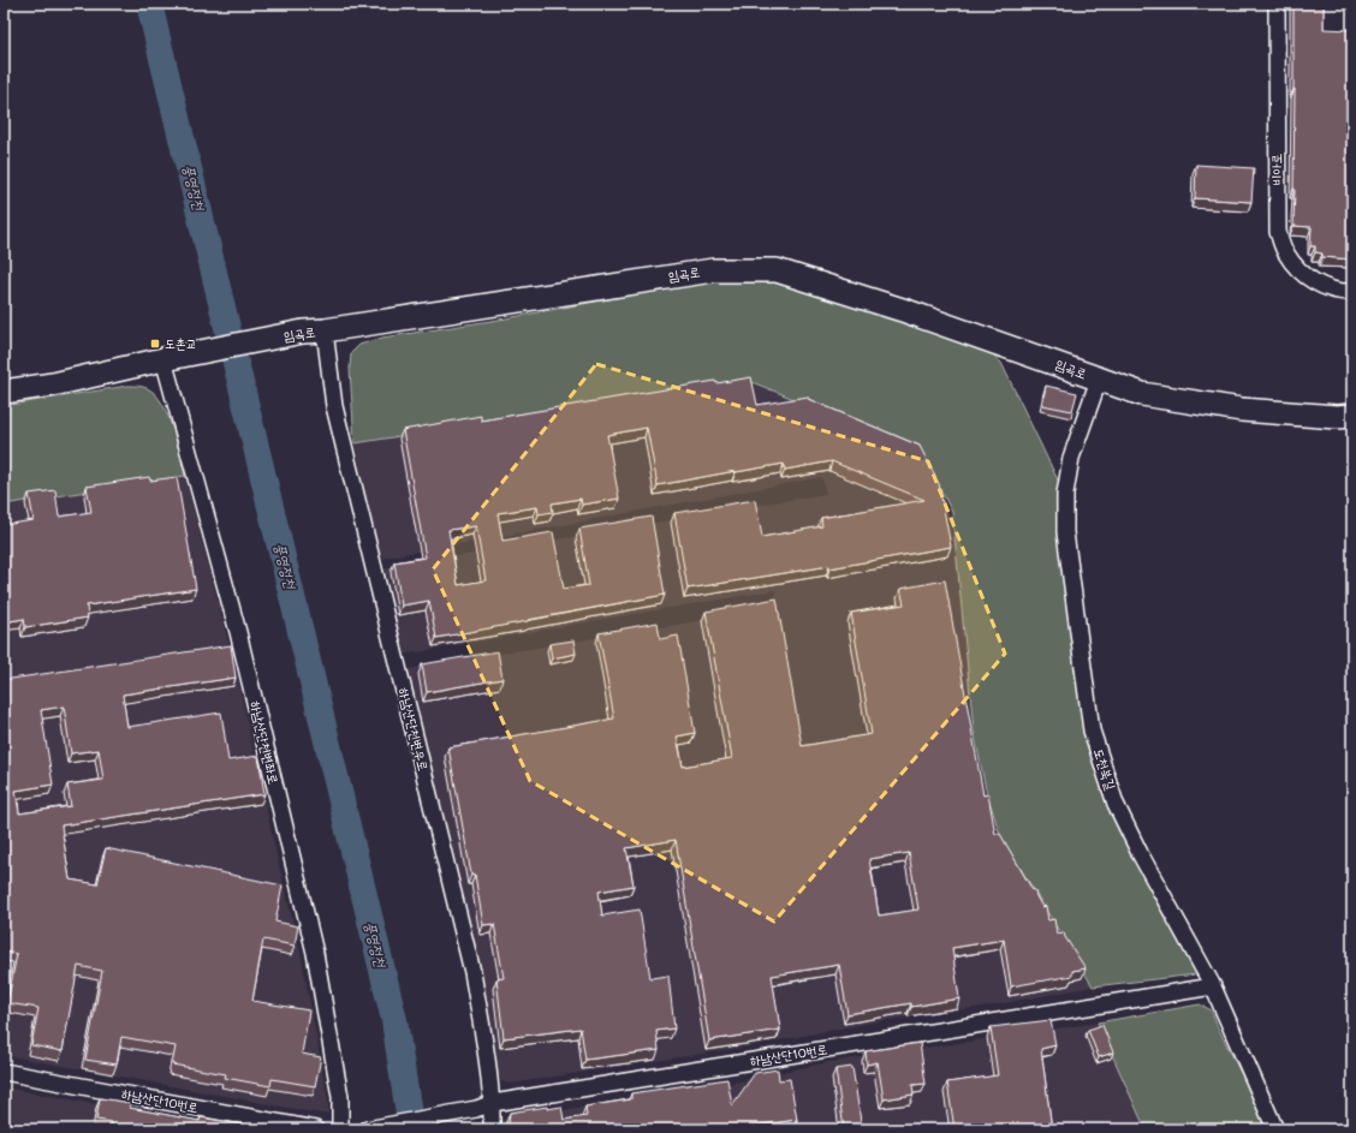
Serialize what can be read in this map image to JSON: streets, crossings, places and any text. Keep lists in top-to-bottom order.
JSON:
{
  "streets": {
    "main road": ["임곡로"],
    "street": [
      "비아로",
      "하남산단천변우로",
      "하남산단천변좌로",
      "도천북길",
      "하남산단10번로"
    ]
  },
  "crossings": [
    ["임곡로", "하남산단천변우로"],
    ["임곡로", "하남산단천변좌로"],
    ["임곡로", "도천북길"],
    ["하남산단천변우로", "하남산단10번로"],
    ["도천북길", "하남산단10번로"]
  ],
  "water": ["풍영정천"],
  "places": {
    "transit": ["도촌교"]
  }
}
